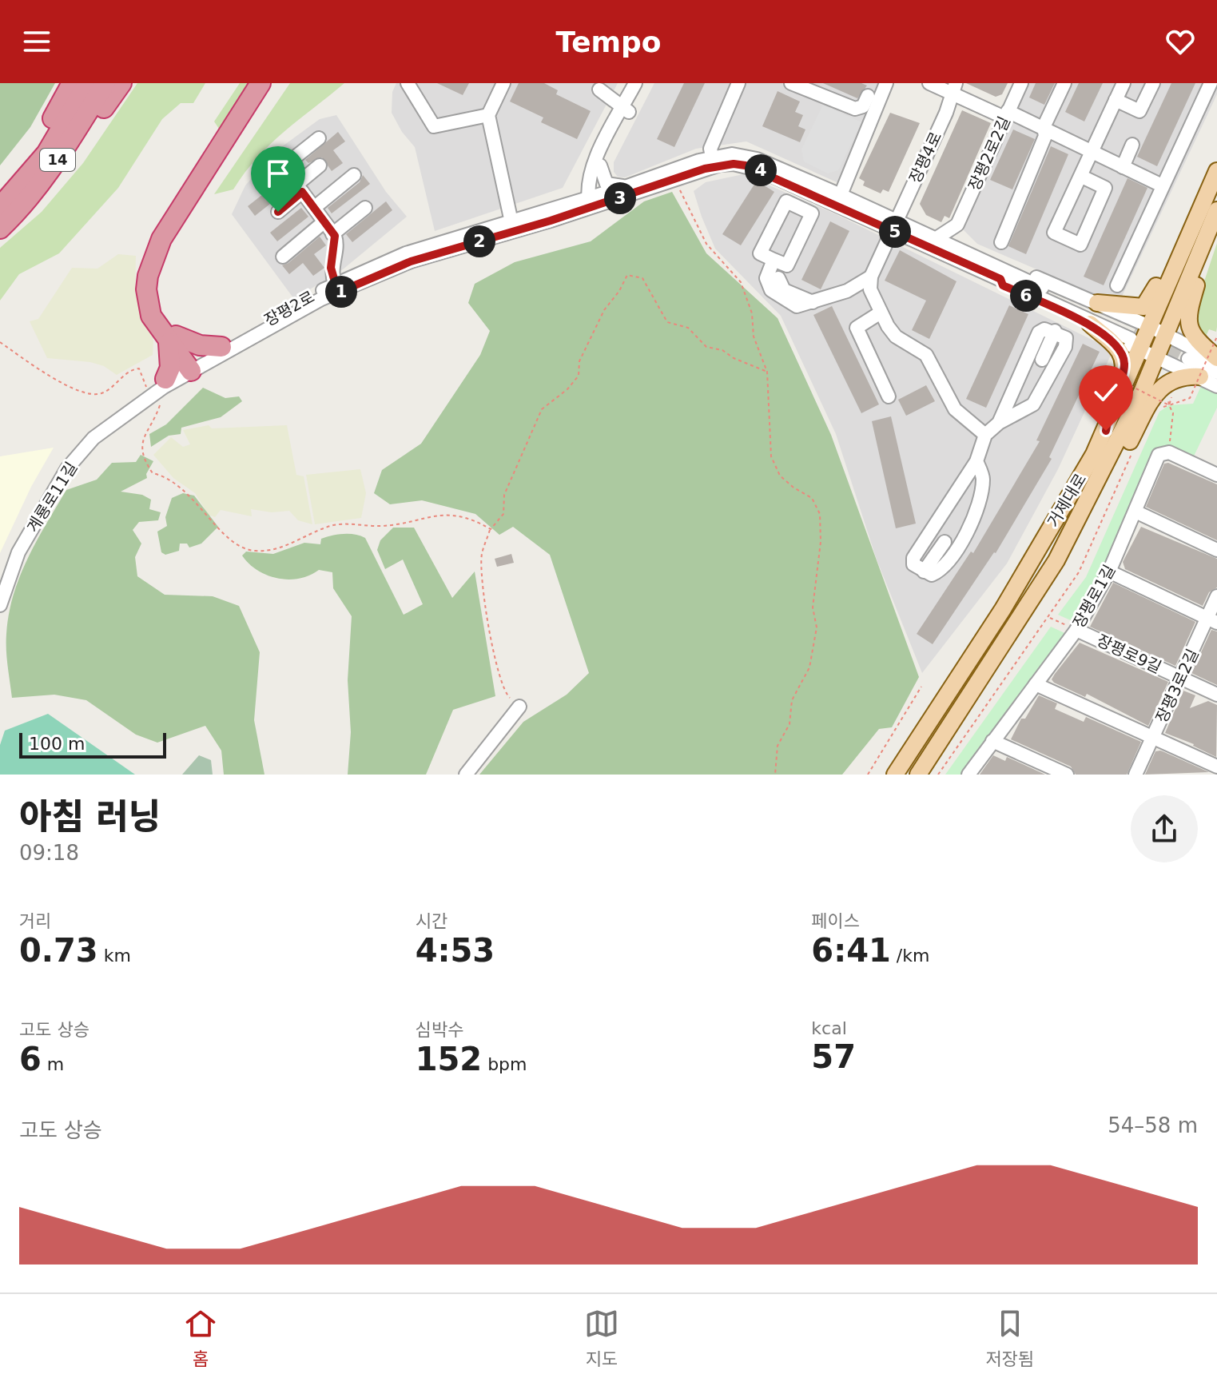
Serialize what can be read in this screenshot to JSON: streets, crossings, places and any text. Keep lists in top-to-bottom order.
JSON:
{
  "streets": {
    "highway": ["14"],
    "main road": ["거제대로"],
    "street": [
      "장평2로2길",
      "장평4로",
      "장평2로",
      "계룡로11길",
      "장평로1길",
      "장평로9길",
      "장평3로2길"
    ]
  },
  "crossings": [
    ["장평4로", "장평2로"],
    ["장평2로", "계룡로11길"],
    ["장평로1길", "장평로9길"],
    ["장평로9길", "장평3로2길"]
  ],
  "scale_bar": "100 m",
  "page": {
    "header": "Tempo",
    "pins": [
      "4",
      "3",
      "5",
      "2",
      "1",
      "6"
    ],
    "scale": "100 m",
    "heading": ["아침 러닝", "09:18"],
    "stats": [
      ["거리", "0.73 km"],
      ["시간", "4:53"],
      ["페이스", "6:41 /km"],
      ["고도 상승", "6 m"],
      ["심박수", "152 bpm"],
      ["kcal", "57"]
    ],
    "chart": ["고도 상승", "54–58 m"],
    "tabs": ["홈", "지도", "저장됨"]
  }
}
